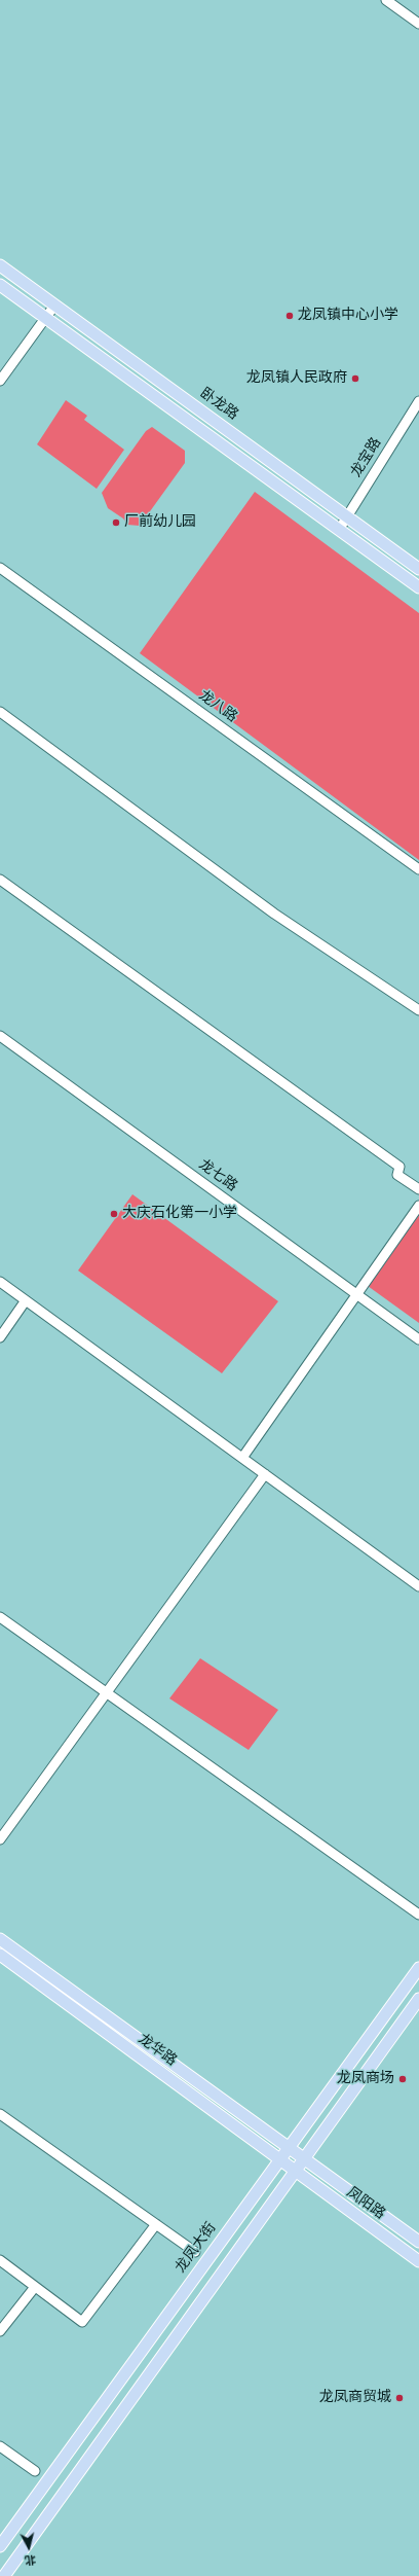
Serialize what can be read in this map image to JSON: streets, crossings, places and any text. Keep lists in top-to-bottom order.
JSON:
{
  "streets": {
    "main road": [
      "卧龙路",
      "龙华路",
      "凤阳路",
      "龙凤大街"
    ],
    "street": ["龙宝路", "龙八路", "龙七路"]
  },
  "crossings": [
    ["卧龙路", "龙宝路"],
    ["龙华路", "凤阳路"],
    ["龙华路", "龙凤大街"]
  ],
  "places": [
    "龙凤镇中心小学",
    "龙凤镇人民政府",
    "厂前幼儿园",
    "大庆石化第一小学",
    "龙凤商场",
    "龙凤商贸城"
  ],
  "north": "bottom"
}
